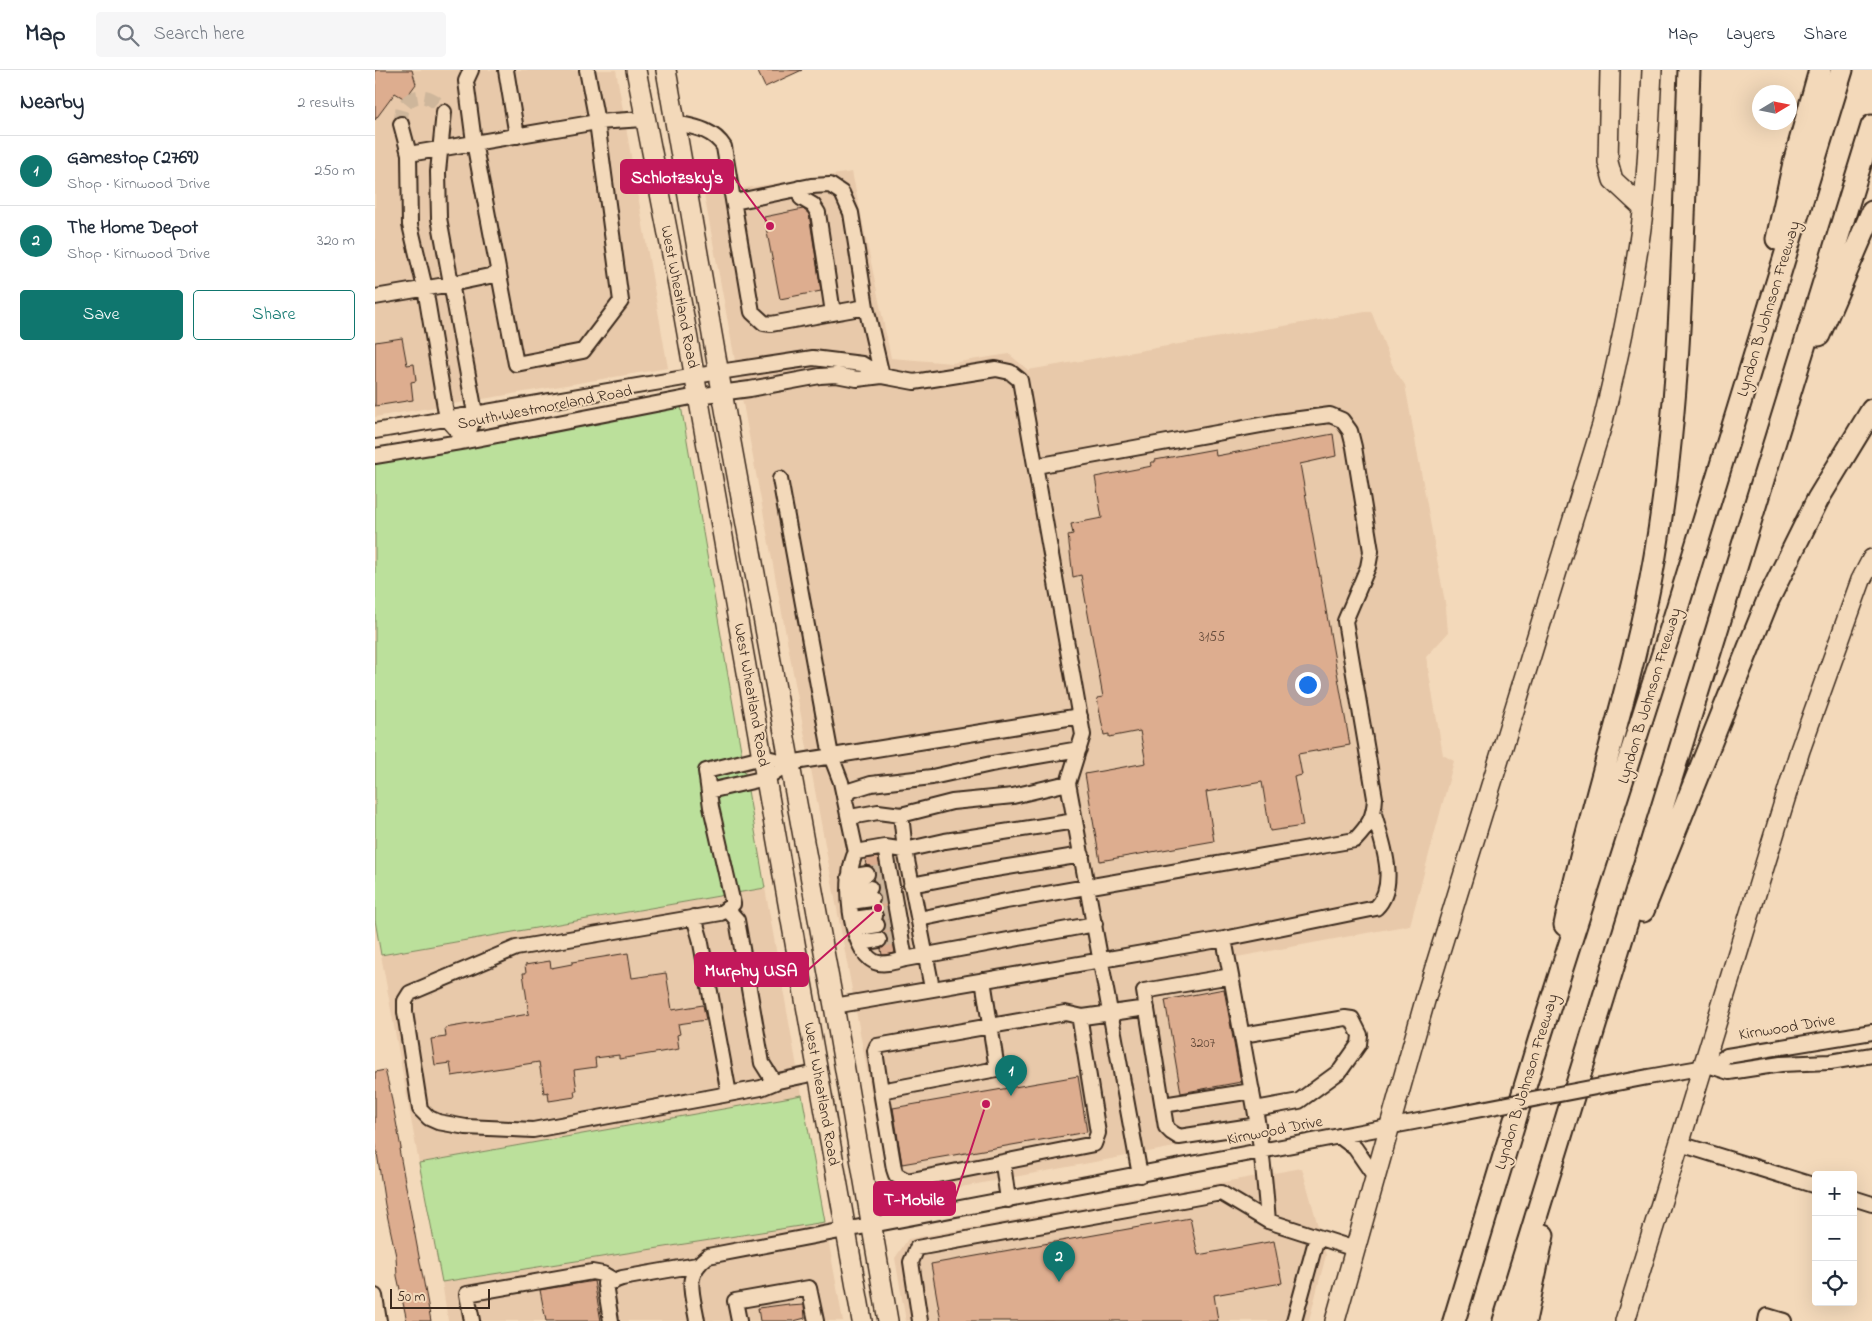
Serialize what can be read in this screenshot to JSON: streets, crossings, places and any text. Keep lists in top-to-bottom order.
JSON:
{
  "streets": {
    "highway": ["Lyndon B Johnson Freeway"],
    "main road": ["West Wheatland Road"],
    "street": ["South Westmoreland Road", "Kirnwood Drive"]
  },
  "crossings": [
    ["West Wheatland Road", "South Westmoreland Road"],
    ["West Wheatland Road", "Kirnwood Drive"]
  ],
  "places": ["Schlotzsky's", "Murphy USA", "T-Mobile"],
  "house_numbers": ["3155", "3207"],
  "scale_bar": "50 m",
  "north": "right",
  "page": {
    "header": "Map",
    "search": "Search here",
    "nav": ["Map", "Layers", "Share"],
    "heading": ["Nearby", "2 results"],
    "list": [
      {
        "mark": "1",
        "name": "Gamestop (2769)",
        "note": "Shop · Kirnwood Drive",
        "value": "250 m"
      },
      {
        "mark": "2",
        "name": "The Home Depot",
        "note": "Shop · Kirnwood Drive",
        "value": "320 m"
      }
    ],
    "buttons": ["Save", "Share"],
    "pins": ["1", "2"],
    "map_buttons": ["+", "−"],
    "scale": "50 m"
  }
}
